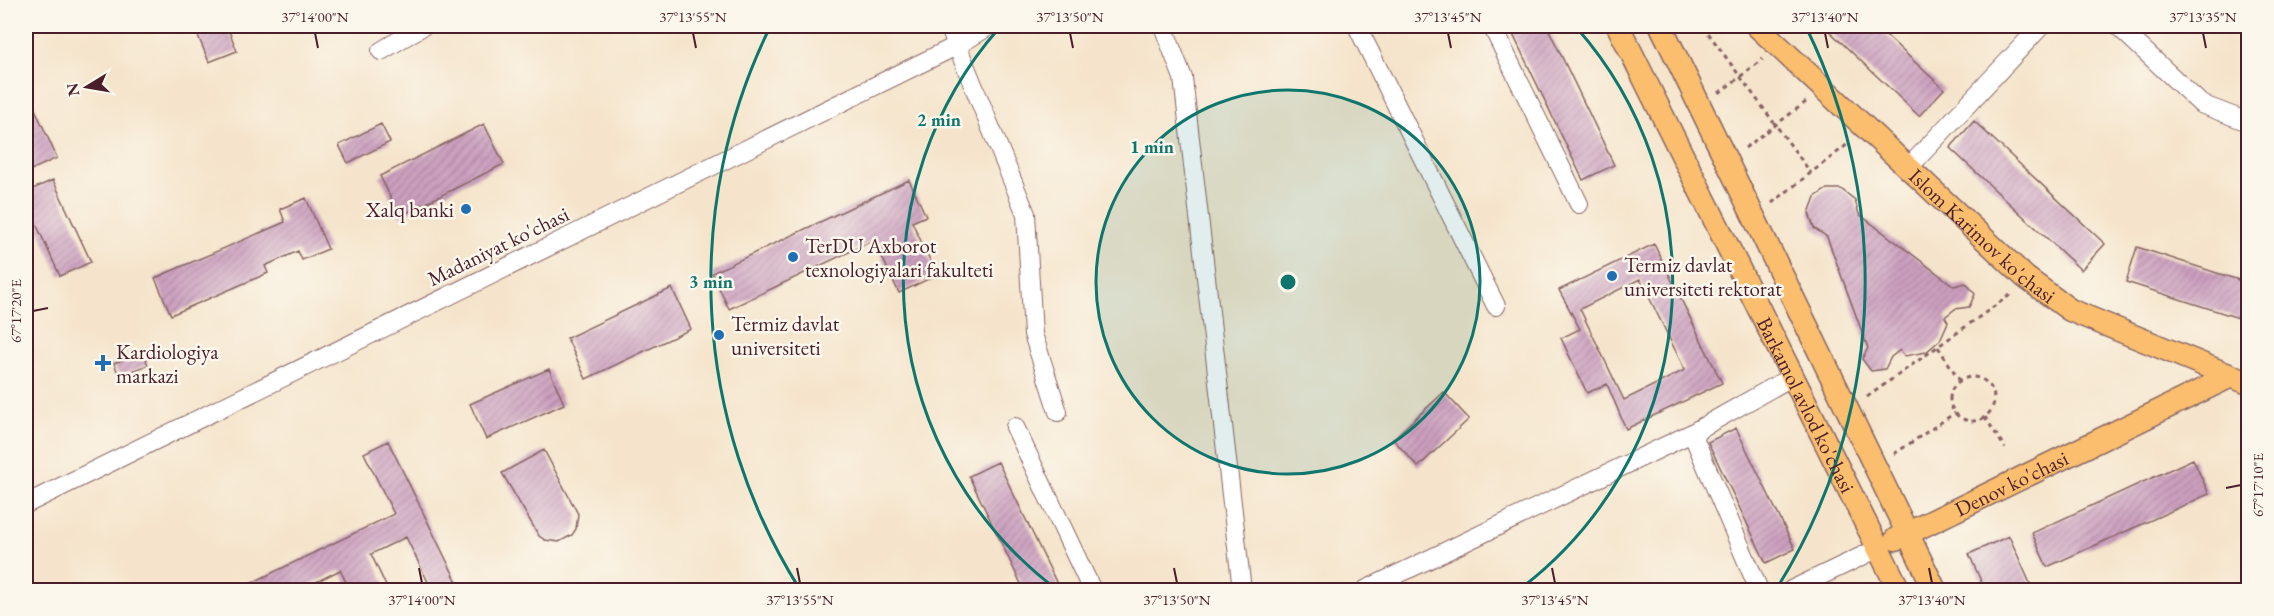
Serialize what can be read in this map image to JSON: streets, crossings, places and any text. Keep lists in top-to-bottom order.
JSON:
{
  "streets": {
    "main road": ["Islom Karimov ko'chasi", "Barkamol avlod ko'chasi", "Denov ko'chasi"],
    "street": ["Madaniyat ko'chasi"]
  },
  "crossings": [
    ["Islom Karimov ko'chasi", "Denov ko'chasi"],
    ["Barkamol avlod ko'chasi", "Denov ko'chasi"]
  ],
  "places": {
    "other": [
      "Xalq banki",
      "TerDU Axborot texnologiyalari fakulteti",
      "Termiz davlat universiteti rektorat",
      "Termiz davlat universiteti"
    ],
    "health": ["Kardiologiya markazi"]
  },
  "north": "left",
  "coordinates": [
    "37°14'00\"N",
    "37°13'55\"N",
    "37°13'50\"N",
    "37°13'45\"N",
    "37°13'40\"N",
    "37°13'35\"N",
    "67°17'20\"E",
    "67°17'10\"E"
  ],
  "rings": ["2 min", "1 min", "3 min"]
}
